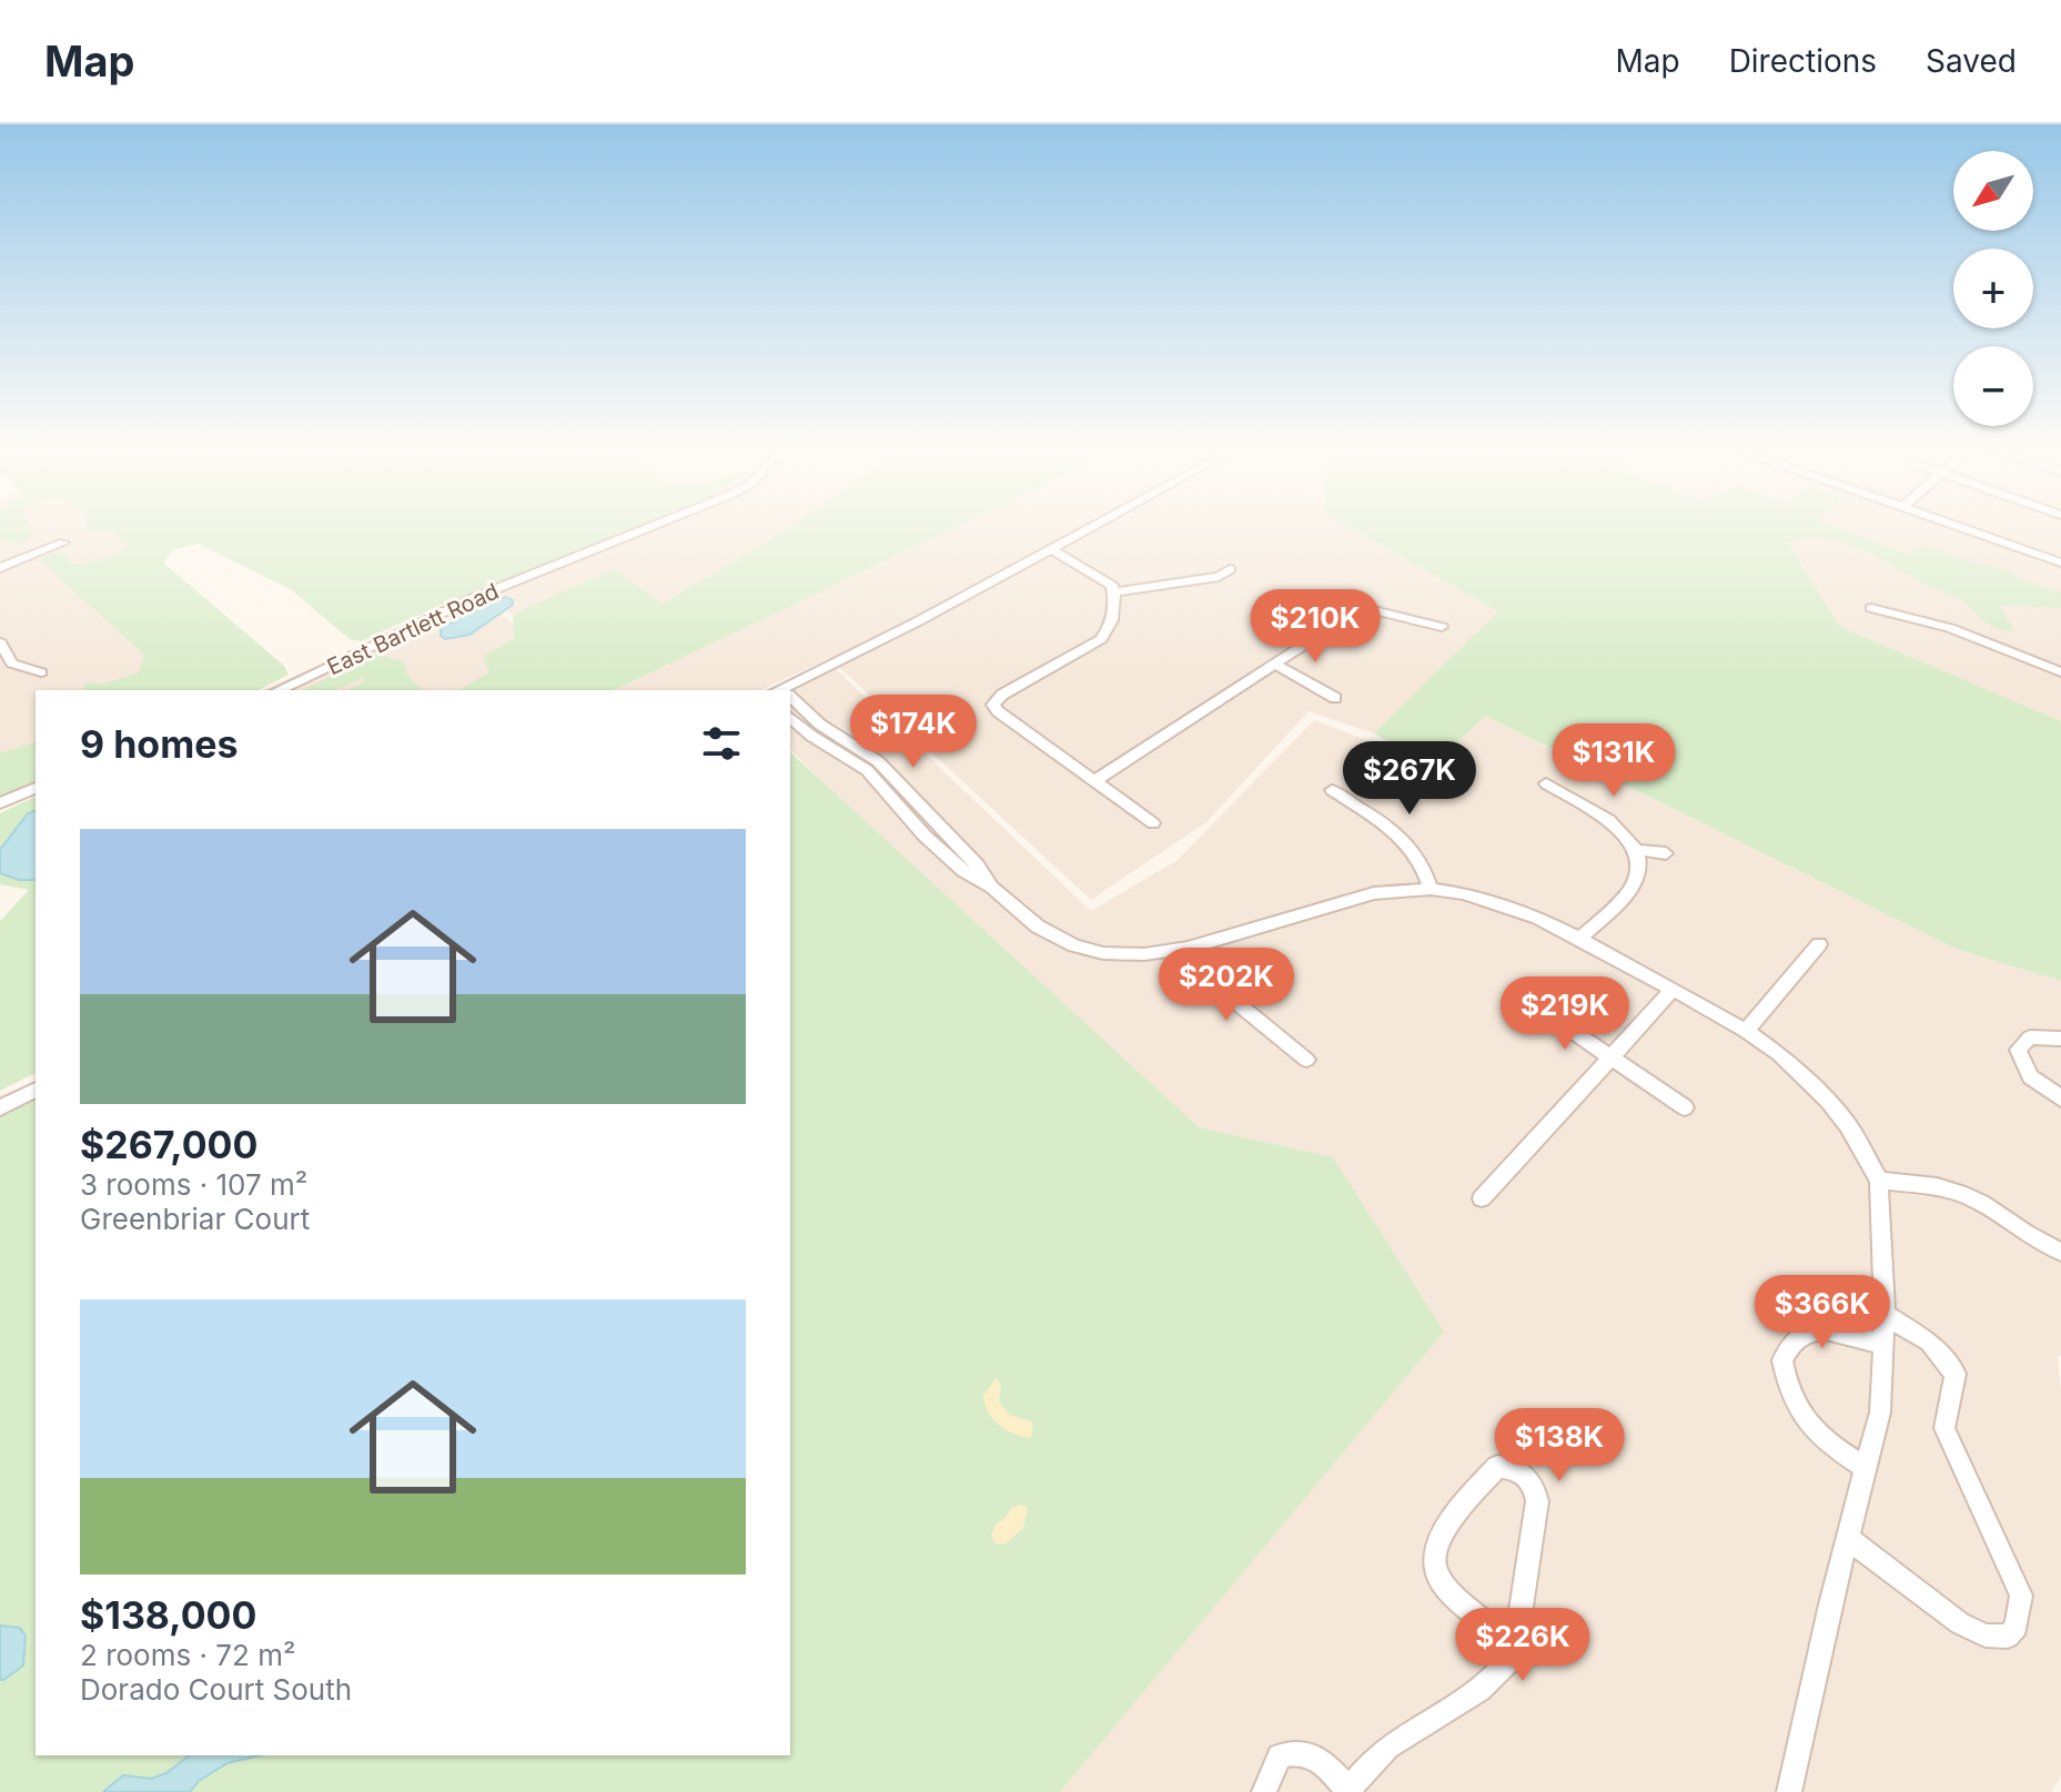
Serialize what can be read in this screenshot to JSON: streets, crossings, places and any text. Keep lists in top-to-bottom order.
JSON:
{
  "streets": {
    "street": ["East Bartlett Road"]
  },
  "north": "bottom left",
  "page": {
    "header": "Map",
    "nav": ["Map", "Directions", "Saved"],
    "map_buttons": ["+", "−"],
    "price": [
      "$210K",
      "$174K",
      "$131K",
      "$267K",
      "$202K",
      "$219K",
      "$366K",
      "$138K",
      "$226K"
    ],
    "heading": "9 homes",
    "list": [
      {
        "name": "$267,000",
        "note": "3 rooms · 107 m² · Greenbriar Court"
      },
      {
        "name": "$138,000",
        "note": "2 rooms · 72 m² · Dorado Court South"
      }
    ]
  }
}
